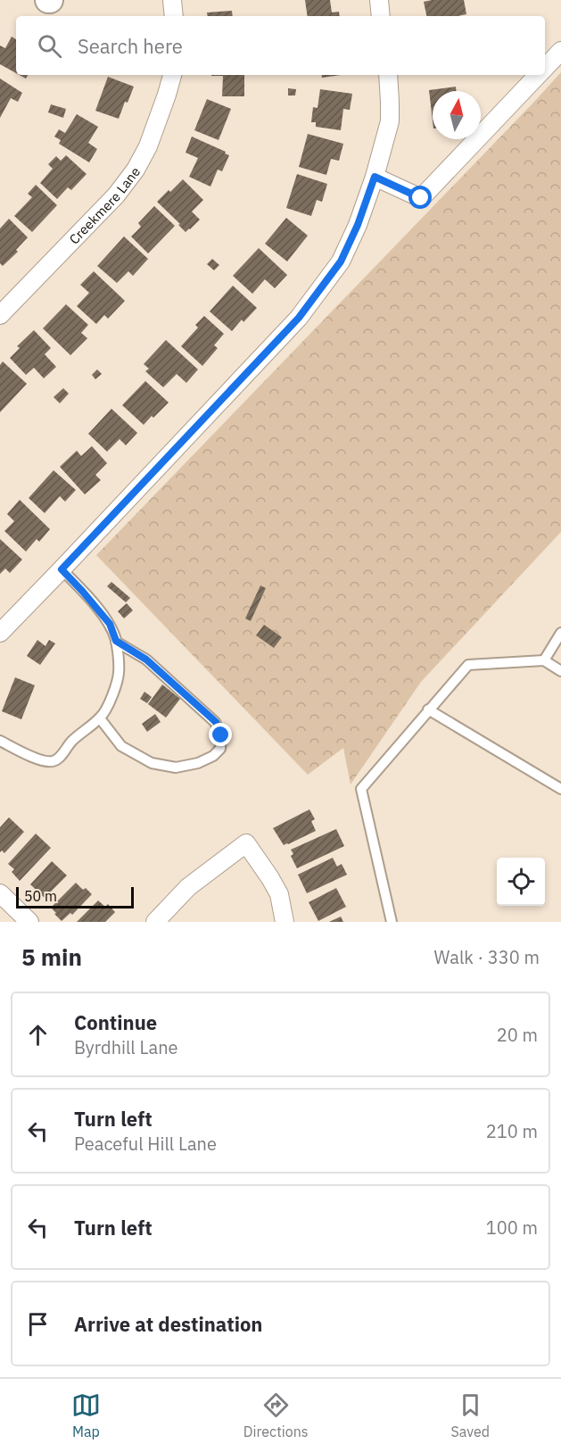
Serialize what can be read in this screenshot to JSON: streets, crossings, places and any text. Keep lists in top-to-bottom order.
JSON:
{
  "streets": {
    "street": ["Creekmere Lane"]
  },
  "scale_bar": "50 m",
  "north": "top",
  "page": {
    "search": "Search here",
    "scale": "50 m",
    "heading": ["5 min", "Walk · 330 m"],
    "list": [
      ["Continue", "Byrdhill Lane", "20 m"],
      ["Turn left", "Peaceful Hill Lane", "210 m"],
      ["Turn left", "100 m"],
      "Arrive at destination"
    ],
    "nav": ["Map", "Directions", "Saved"]
  }
}
